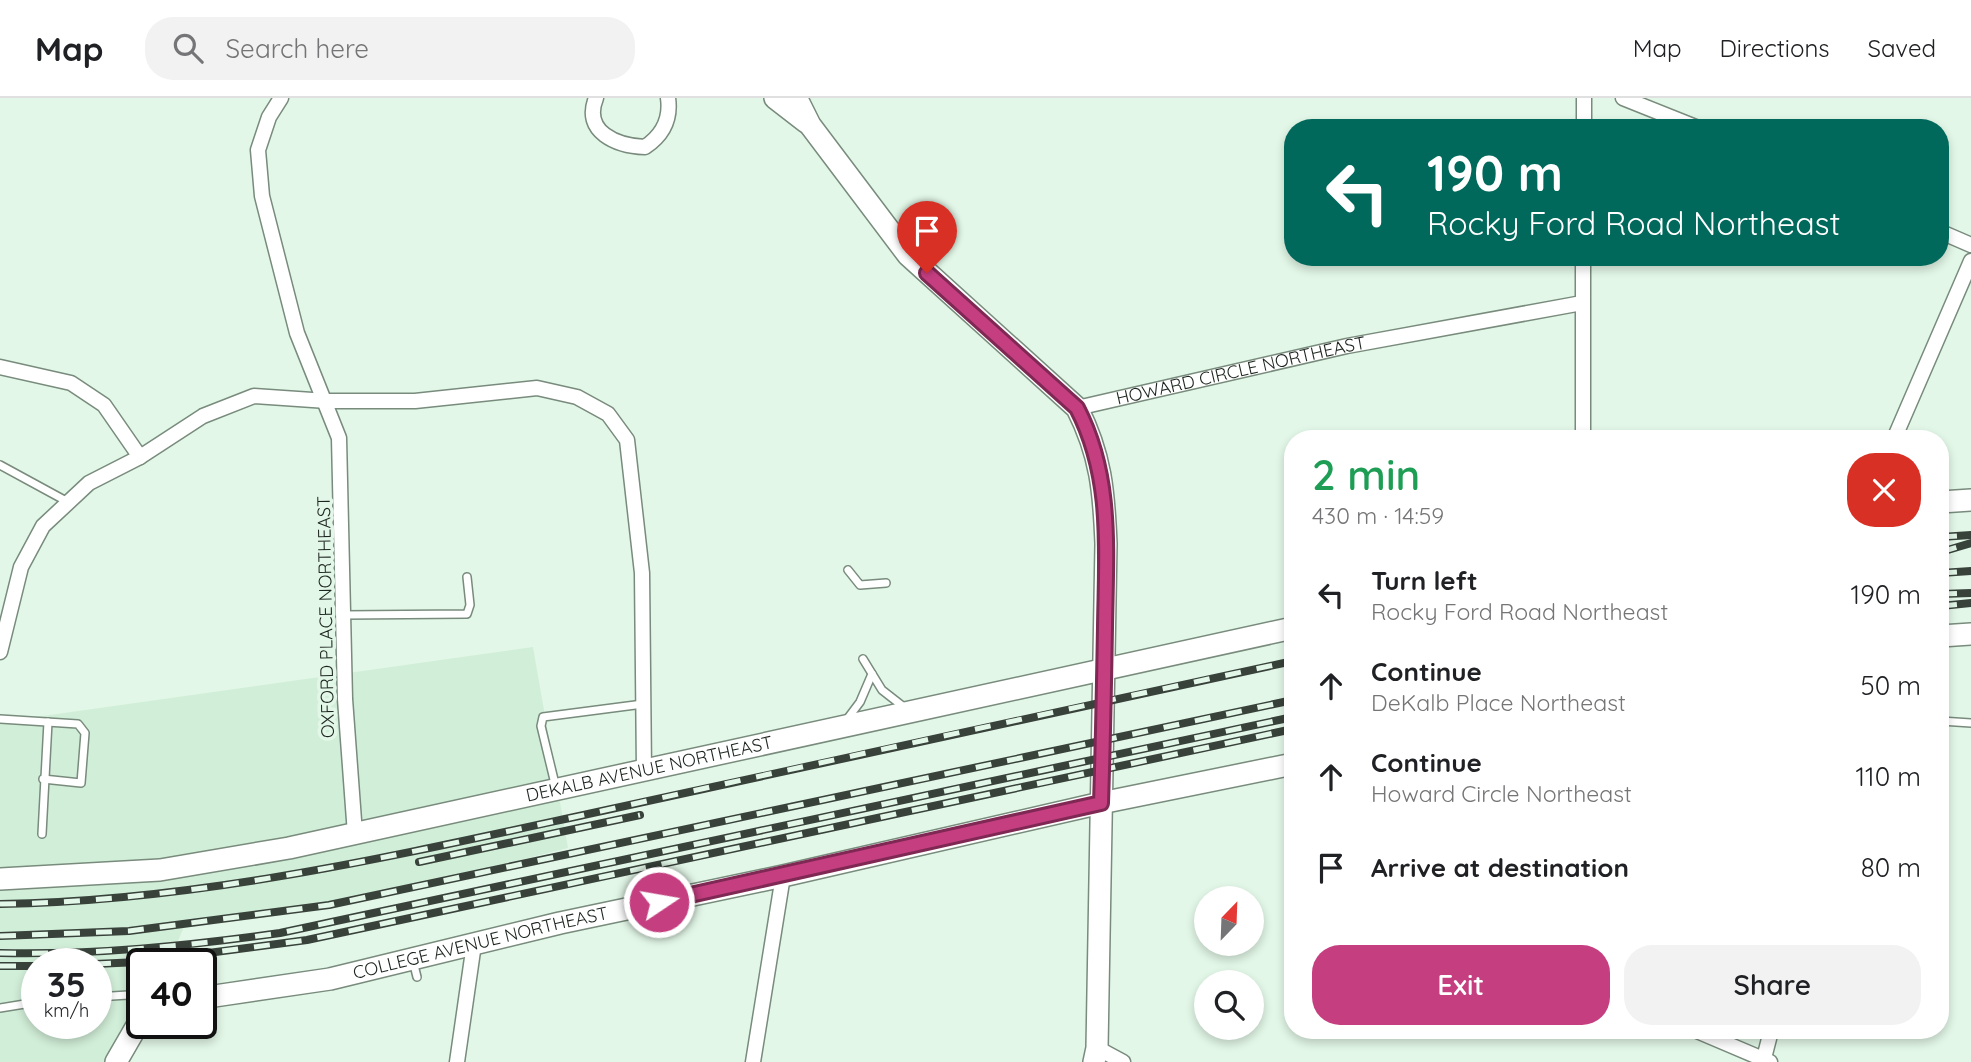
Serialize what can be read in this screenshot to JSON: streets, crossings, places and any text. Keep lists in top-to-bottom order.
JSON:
{
  "streets": {
    "street": [
      "HOWARD CIRCLE NORTHEAST",
      "OXFORD PLACE NORTHEAST",
      "DEKALB AVENUE NORTHEAST",
      "COLLEGE AVENUE NORTHEAST"
    ]
  },
  "crossings": [
    ["OXFORD PLACE NORTHEAST", "DEKALB AVENUE NORTHEAST"]
  ],
  "north": "top right",
  "page": {
    "header": "Map",
    "search": "Search here",
    "nav": ["Map", "Directions", "Saved"],
    "turn": ["190 m", "Rocky Ford Road Northeast"],
    "heading": ["2 min", "430 m · 14:59"],
    "list": [
      {
        "name": "Turn left",
        "note": "Rocky Ford Road Northeast",
        "value": "190 m"
      },
      {
        "name": "Continue",
        "note": "DeKalb Place Northeast",
        "value": "50 m"
      },
      {
        "name": "Continue",
        "note": "Howard Circle Northeast",
        "value": "110 m"
      },
      {
        "name": "Arrive at destination",
        "value": "80 m"
      }
    ],
    "buttons": ["Exit", "Share"],
    "speed": "35 km/h",
    "limit": "40"
  }
}
